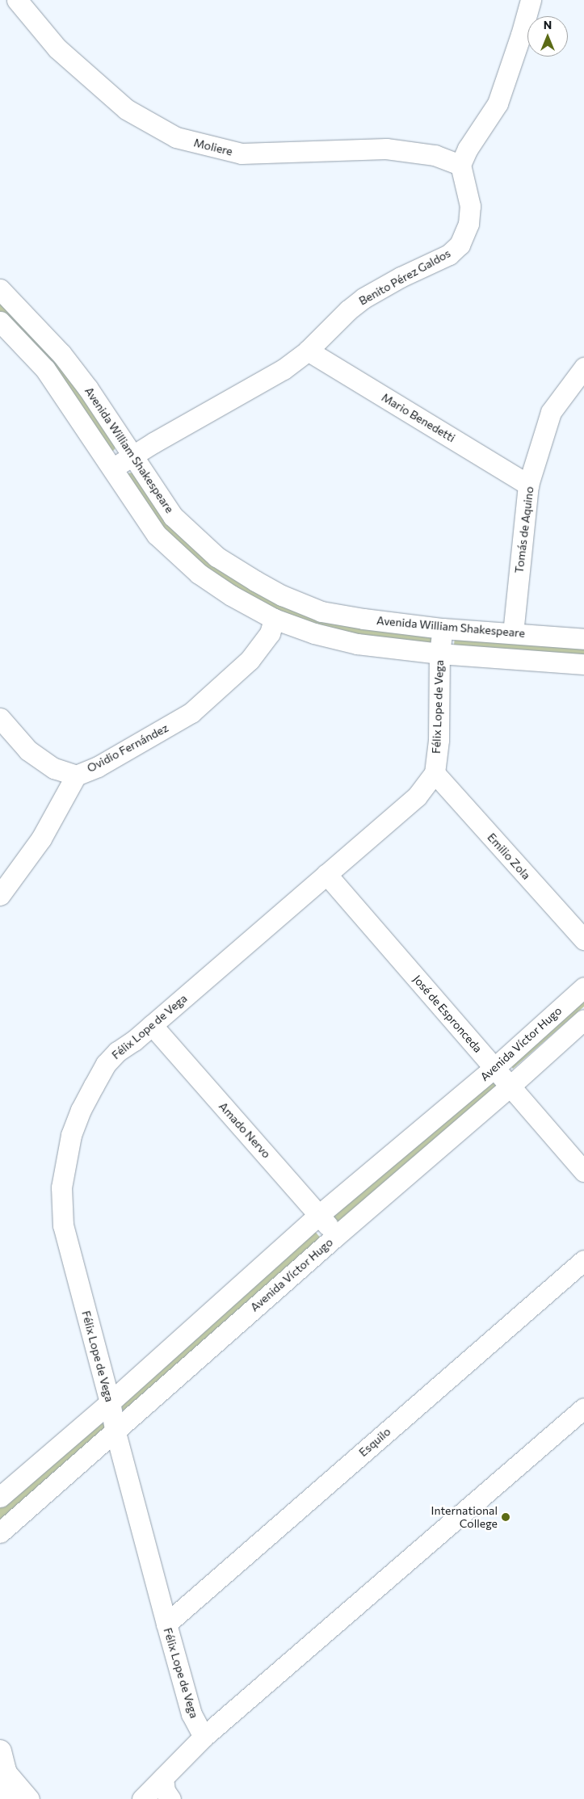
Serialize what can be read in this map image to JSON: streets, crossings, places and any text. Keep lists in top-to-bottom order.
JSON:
{
  "streets": {
    "street": [
      "Moliere",
      "Benito Pérez Galdos",
      "Mario Benedetti",
      "Avenida William Shakespeare",
      "Tomás de Aquino",
      "Félix Lope de Vega",
      "Ovidio Fernández",
      "Emilio Zola",
      "José de Espronceda",
      "Avenida Víctor Hugo",
      "Amado Nervo",
      "Esquilo"
    ]
  },
  "crossings": [
    ["Moliere", "Benito Pérez Galdos"],
    ["Benito Pérez Galdos", "Mario Benedetti"],
    ["Benito Pérez Galdos", "Avenida William Shakespeare"],
    ["Mario Benedetti", "Tomás de Aquino"],
    ["Avenida William Shakespeare", "Tomás de Aquino"],
    ["Avenida William Shakespeare", "Félix Lope de Vega"],
    ["Félix Lope de Vega", "Emilio Zola"],
    ["Félix Lope de Vega", "José de Espronceda"],
    ["Félix Lope de Vega", "Avenida Víctor Hugo"],
    ["Félix Lope de Vega", "Amado Nervo"],
    ["Félix Lope de Vega", "Esquilo"],
    ["José de Espronceda", "Avenida Víctor Hugo"],
    ["Avenida Víctor Hugo", "Amado Nervo"]
  ],
  "places": ["International College"],
  "north": "top"
}
